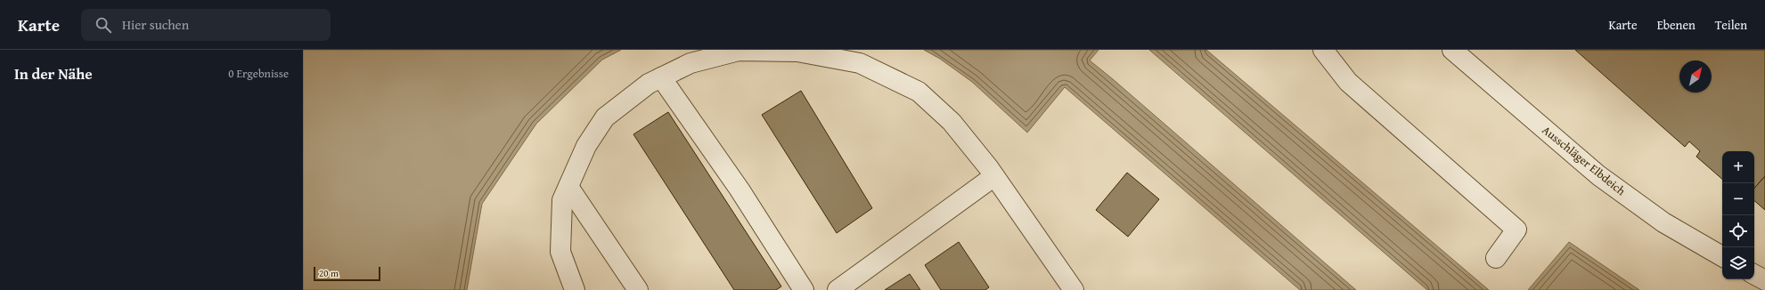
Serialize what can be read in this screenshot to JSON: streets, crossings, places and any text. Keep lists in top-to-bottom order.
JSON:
{
  "streets": {
    "street": ["Ausschläger Elbdeich"]
  },
  "scale_bar": "20 m",
  "north": "top right",
  "page": {
    "header": "Karte",
    "search": "Hier suchen",
    "nav": ["Karte", "Ebenen", "Teilen"],
    "heading": ["In der Nähe", "0 Ergebnisse"],
    "map_buttons": ["+", "−"],
    "scale": "20 m"
  }
}
